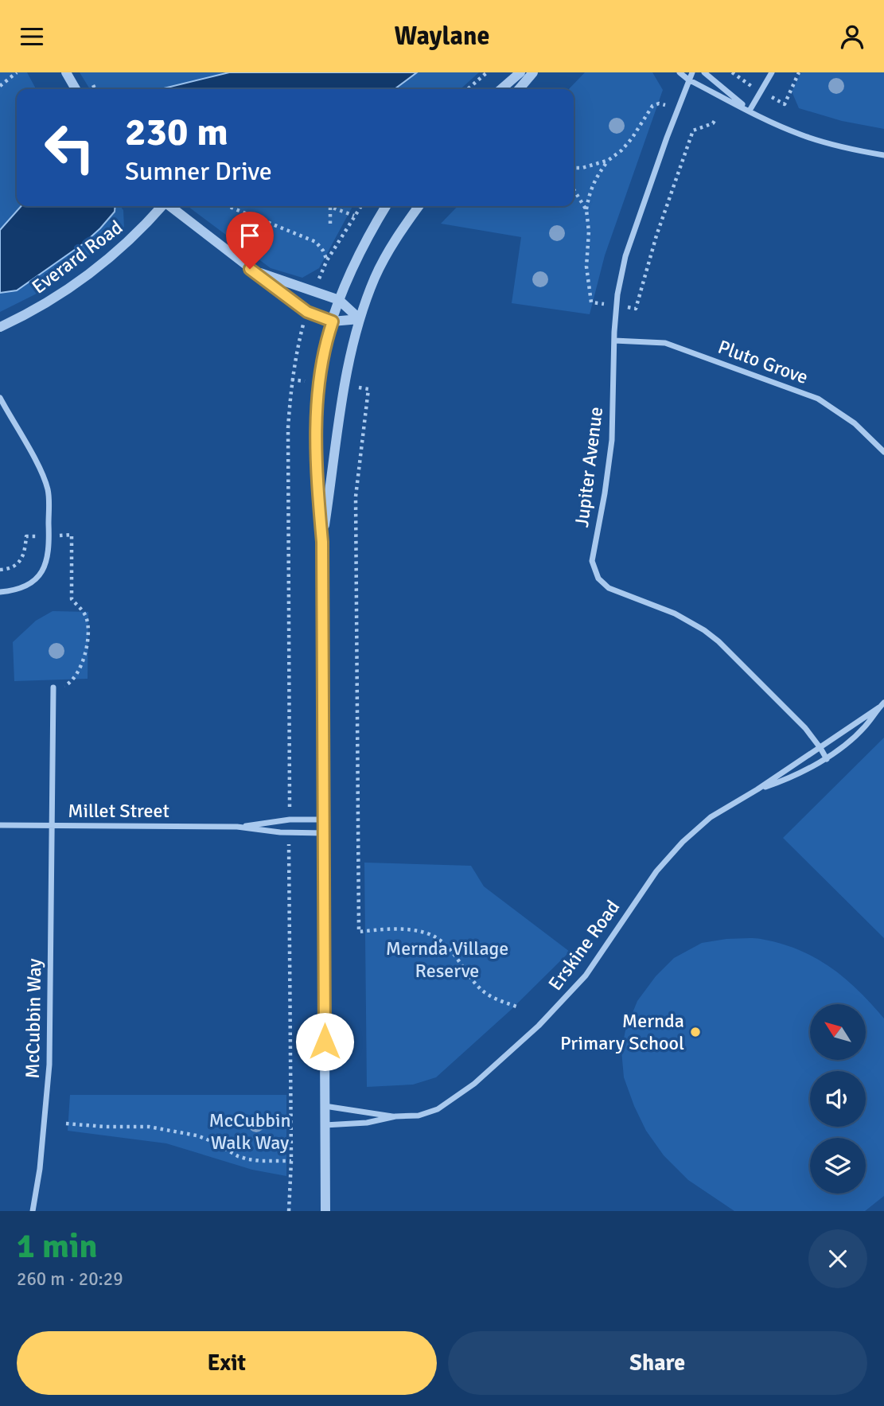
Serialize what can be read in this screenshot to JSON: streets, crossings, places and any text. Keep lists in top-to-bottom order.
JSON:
{
  "streets": {
    "street": [
      "Everard Road",
      "Pluto Grove",
      "Jupiter Avenue",
      "Millet Street",
      "Erskine Road",
      "McCubbin Way"
    ]
  },
  "crossings": [
    ["Pluto Grove", "Jupiter Avenue"],
    ["Jupiter Avenue", "Erskine Road"],
    ["Millet Street", "McCubbin Way"]
  ],
  "parks": ["Mernda Village Reserve", "McCubbin Walk Way"],
  "places": ["Mernda Primary School"],
  "north": "top left",
  "page": {
    "header": "Waylane",
    "turn": ["230 m", "Sumner Drive"],
    "heading": ["1 min", "260 m · 20:29"],
    "buttons": ["Exit", "Share"]
  }
}
